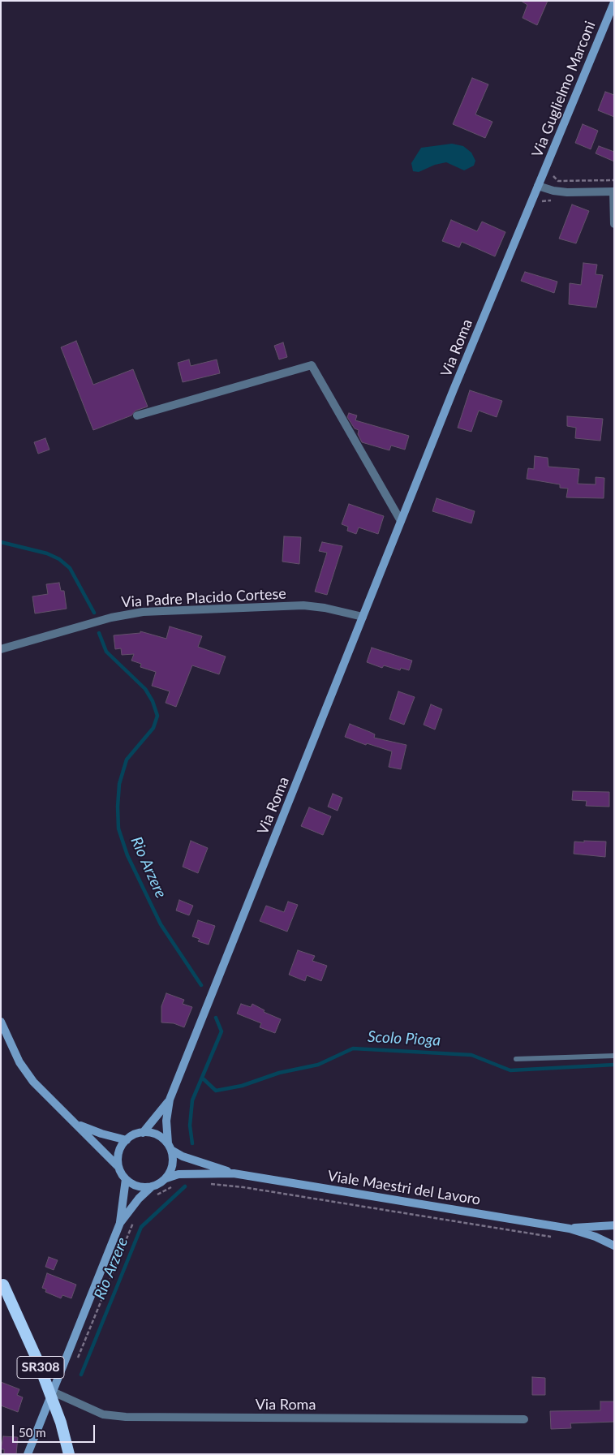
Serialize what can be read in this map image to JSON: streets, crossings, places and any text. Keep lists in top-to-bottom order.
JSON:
{
  "streets": {
    "highway": ["SR308"],
    "main road": ["Via Guglielmo Marconi", "Via Roma", "Viale Maestri del Lavoro"],
    "street": ["Via Padre Placido Cortese"]
  },
  "crossings": [
    ["Via Guglielmo Marconi", "Via Roma"],
    ["Via Roma", "Via Padre Placido Cortese"],
    ["Via Roma", "Viale Maestri del Lavoro"]
  ],
  "water": ["Rio Arzere", "Scolo Pioga"],
  "scale_bar": "50 m"
}
